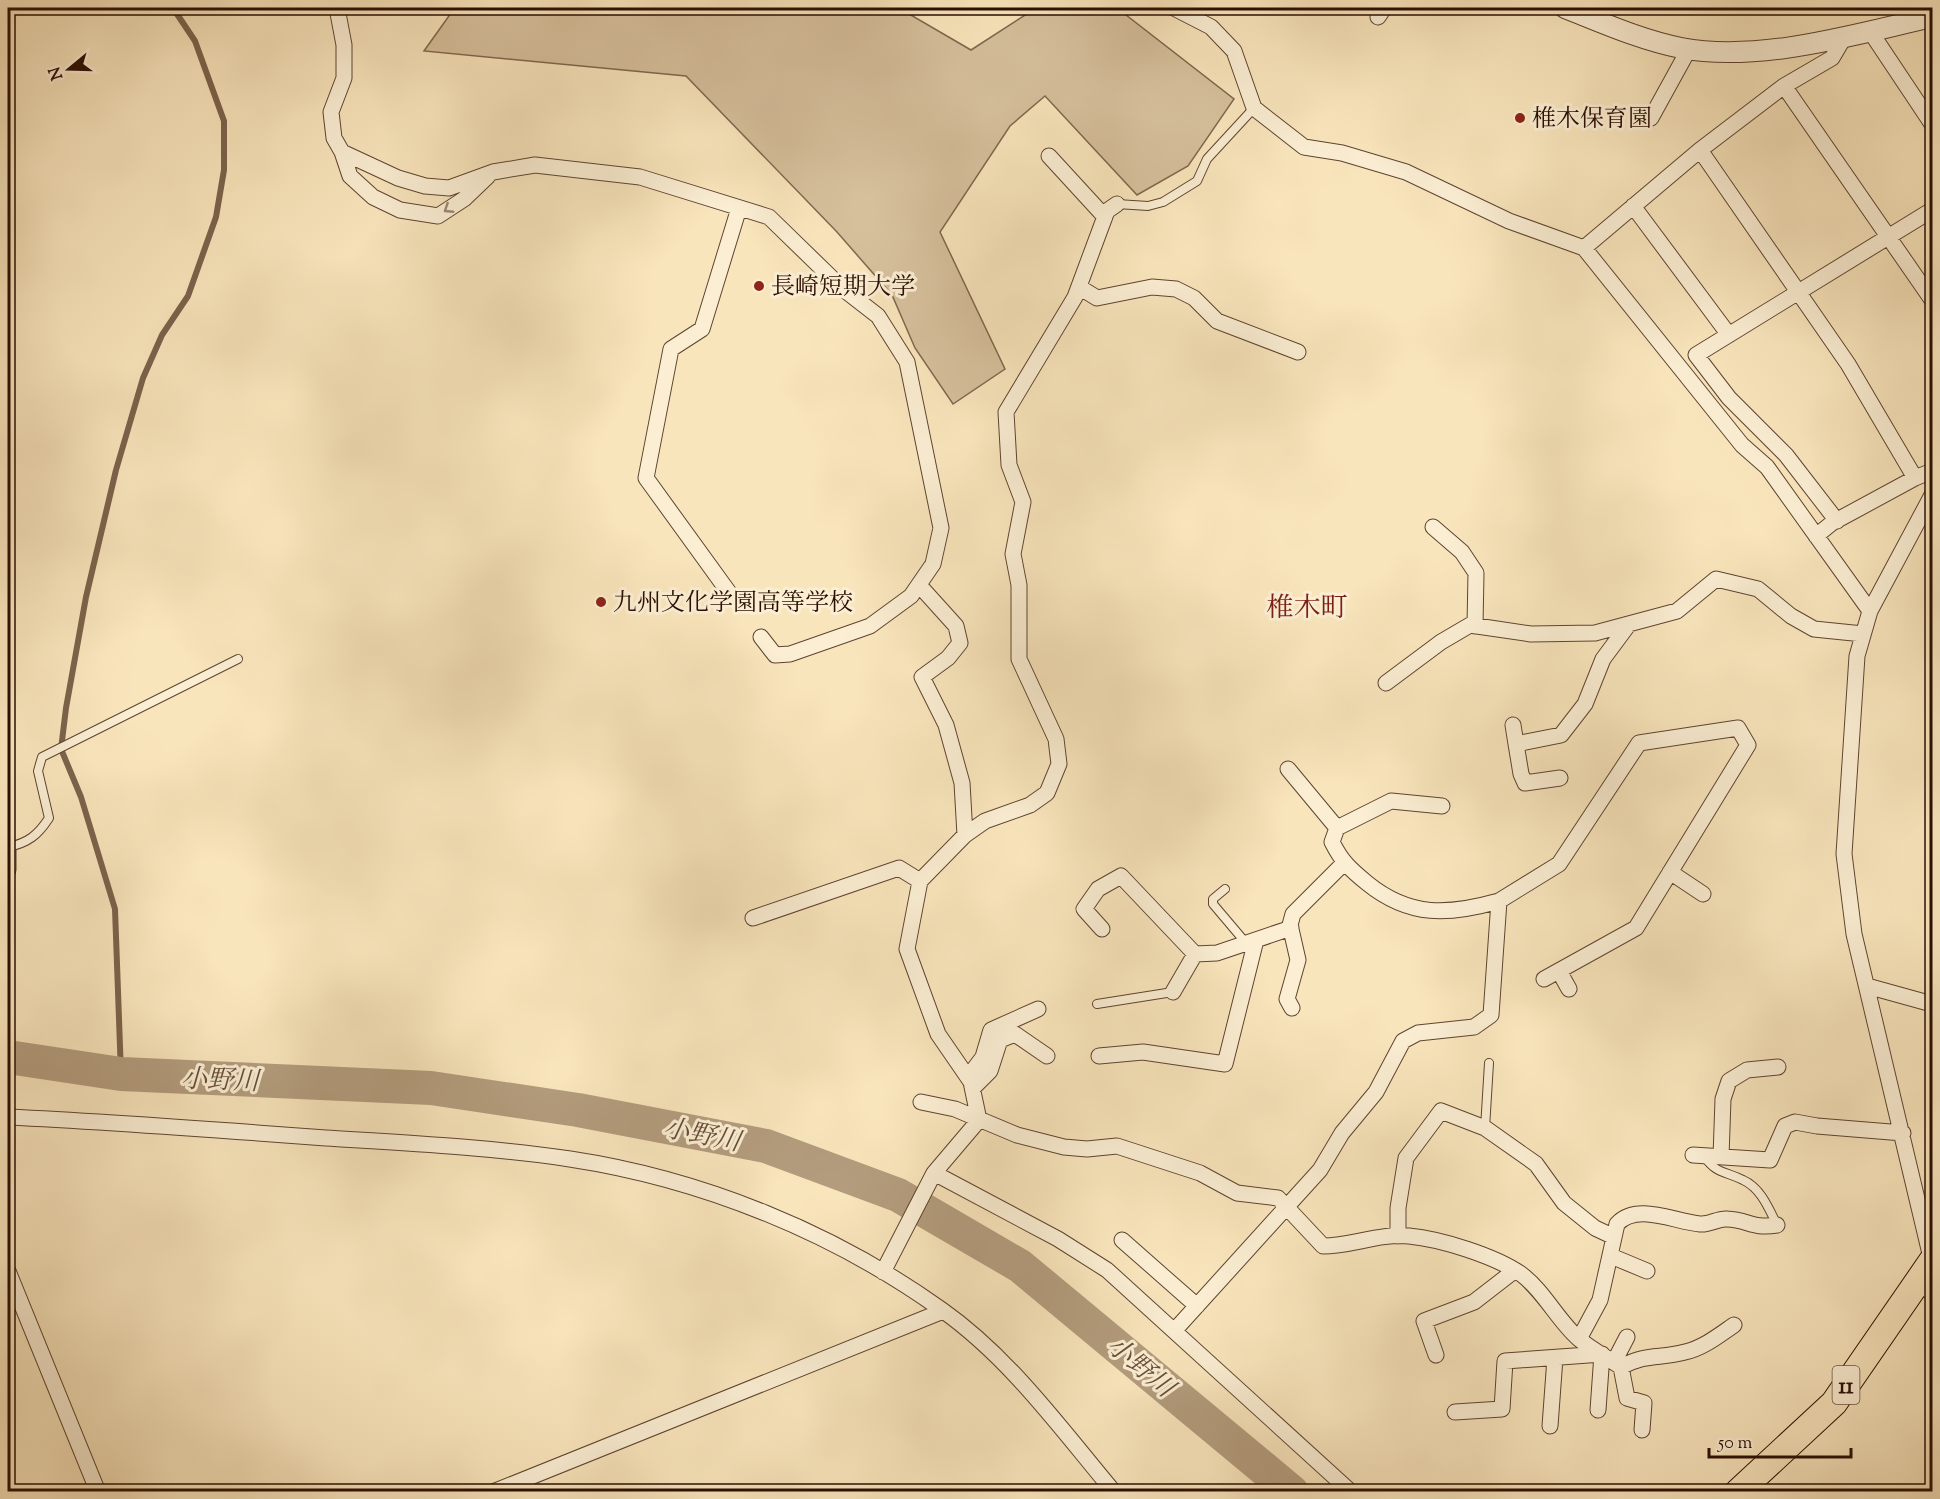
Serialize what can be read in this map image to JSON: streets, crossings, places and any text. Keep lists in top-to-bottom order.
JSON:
{
  "streets": {
    "main road": ["11"]
  },
  "districts": ["椎木町"],
  "water": ["小野川"],
  "places": ["椎木保育園", "長崎短期大学", "九州文化学園高等学校"],
  "scale_bar": "50 m",
  "north": "left"
}
